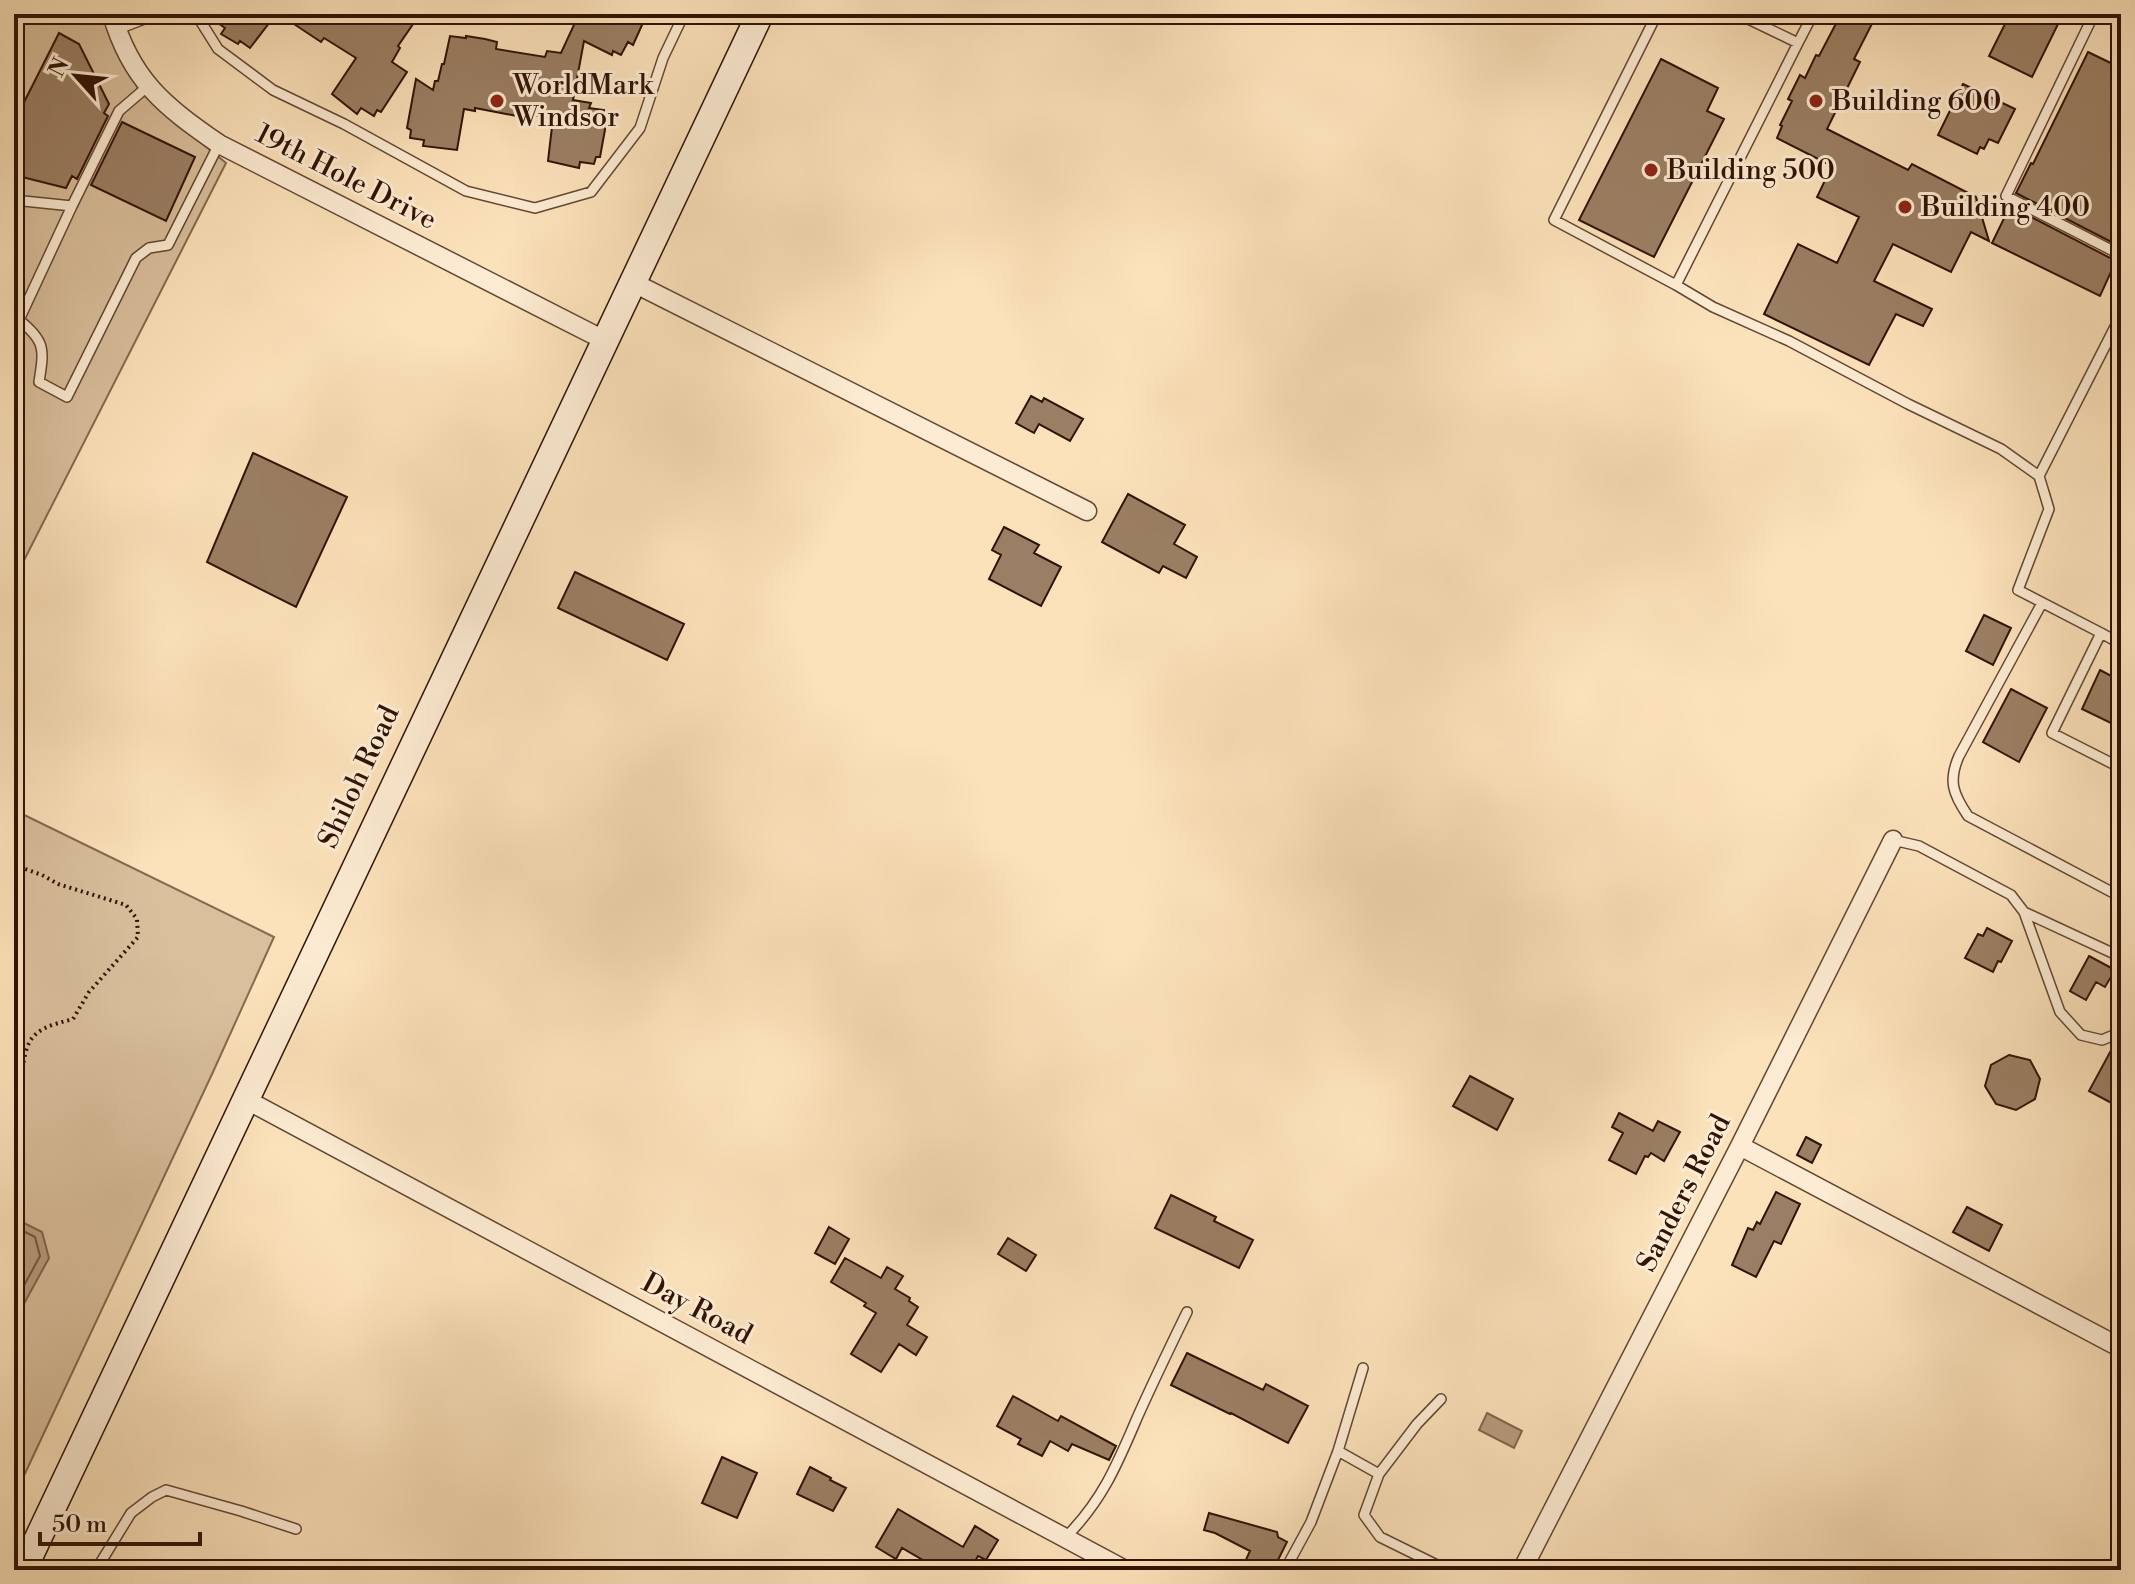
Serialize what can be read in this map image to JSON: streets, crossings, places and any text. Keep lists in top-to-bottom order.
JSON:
{
  "streets": {
    "main road": ["Shiloh Road"],
    "street": ["19th Hole Drive", "Sanders Road", "Day Road"]
  },
  "crossings": [
    ["19th Hole Drive", "Shiloh Road"],
    ["Shiloh Road", "Day Road"]
  ],
  "places": [
    "WorldMark Windsor",
    "Building 600",
    "Building 500",
    "Building 400"
  ],
  "scale_bar": "50 m",
  "north": "top left"
}
